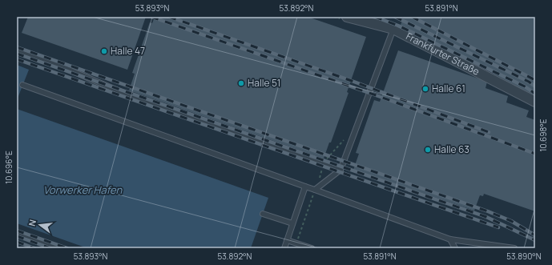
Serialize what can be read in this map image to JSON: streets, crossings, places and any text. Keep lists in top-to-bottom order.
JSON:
{
  "streets": {
    "street": ["Frankfurter Straße"]
  },
  "water": ["Vorwerker Hafen"],
  "places": [
    "Halle 47",
    "Halle 51",
    "Halle 61",
    "Halle 63"
  ],
  "north": "left",
  "coordinates": [
    "53.893°N",
    "53.892°N",
    "53.891°N",
    "10.698°E",
    "10.696°E",
    "53.890°N"
  ]
}
